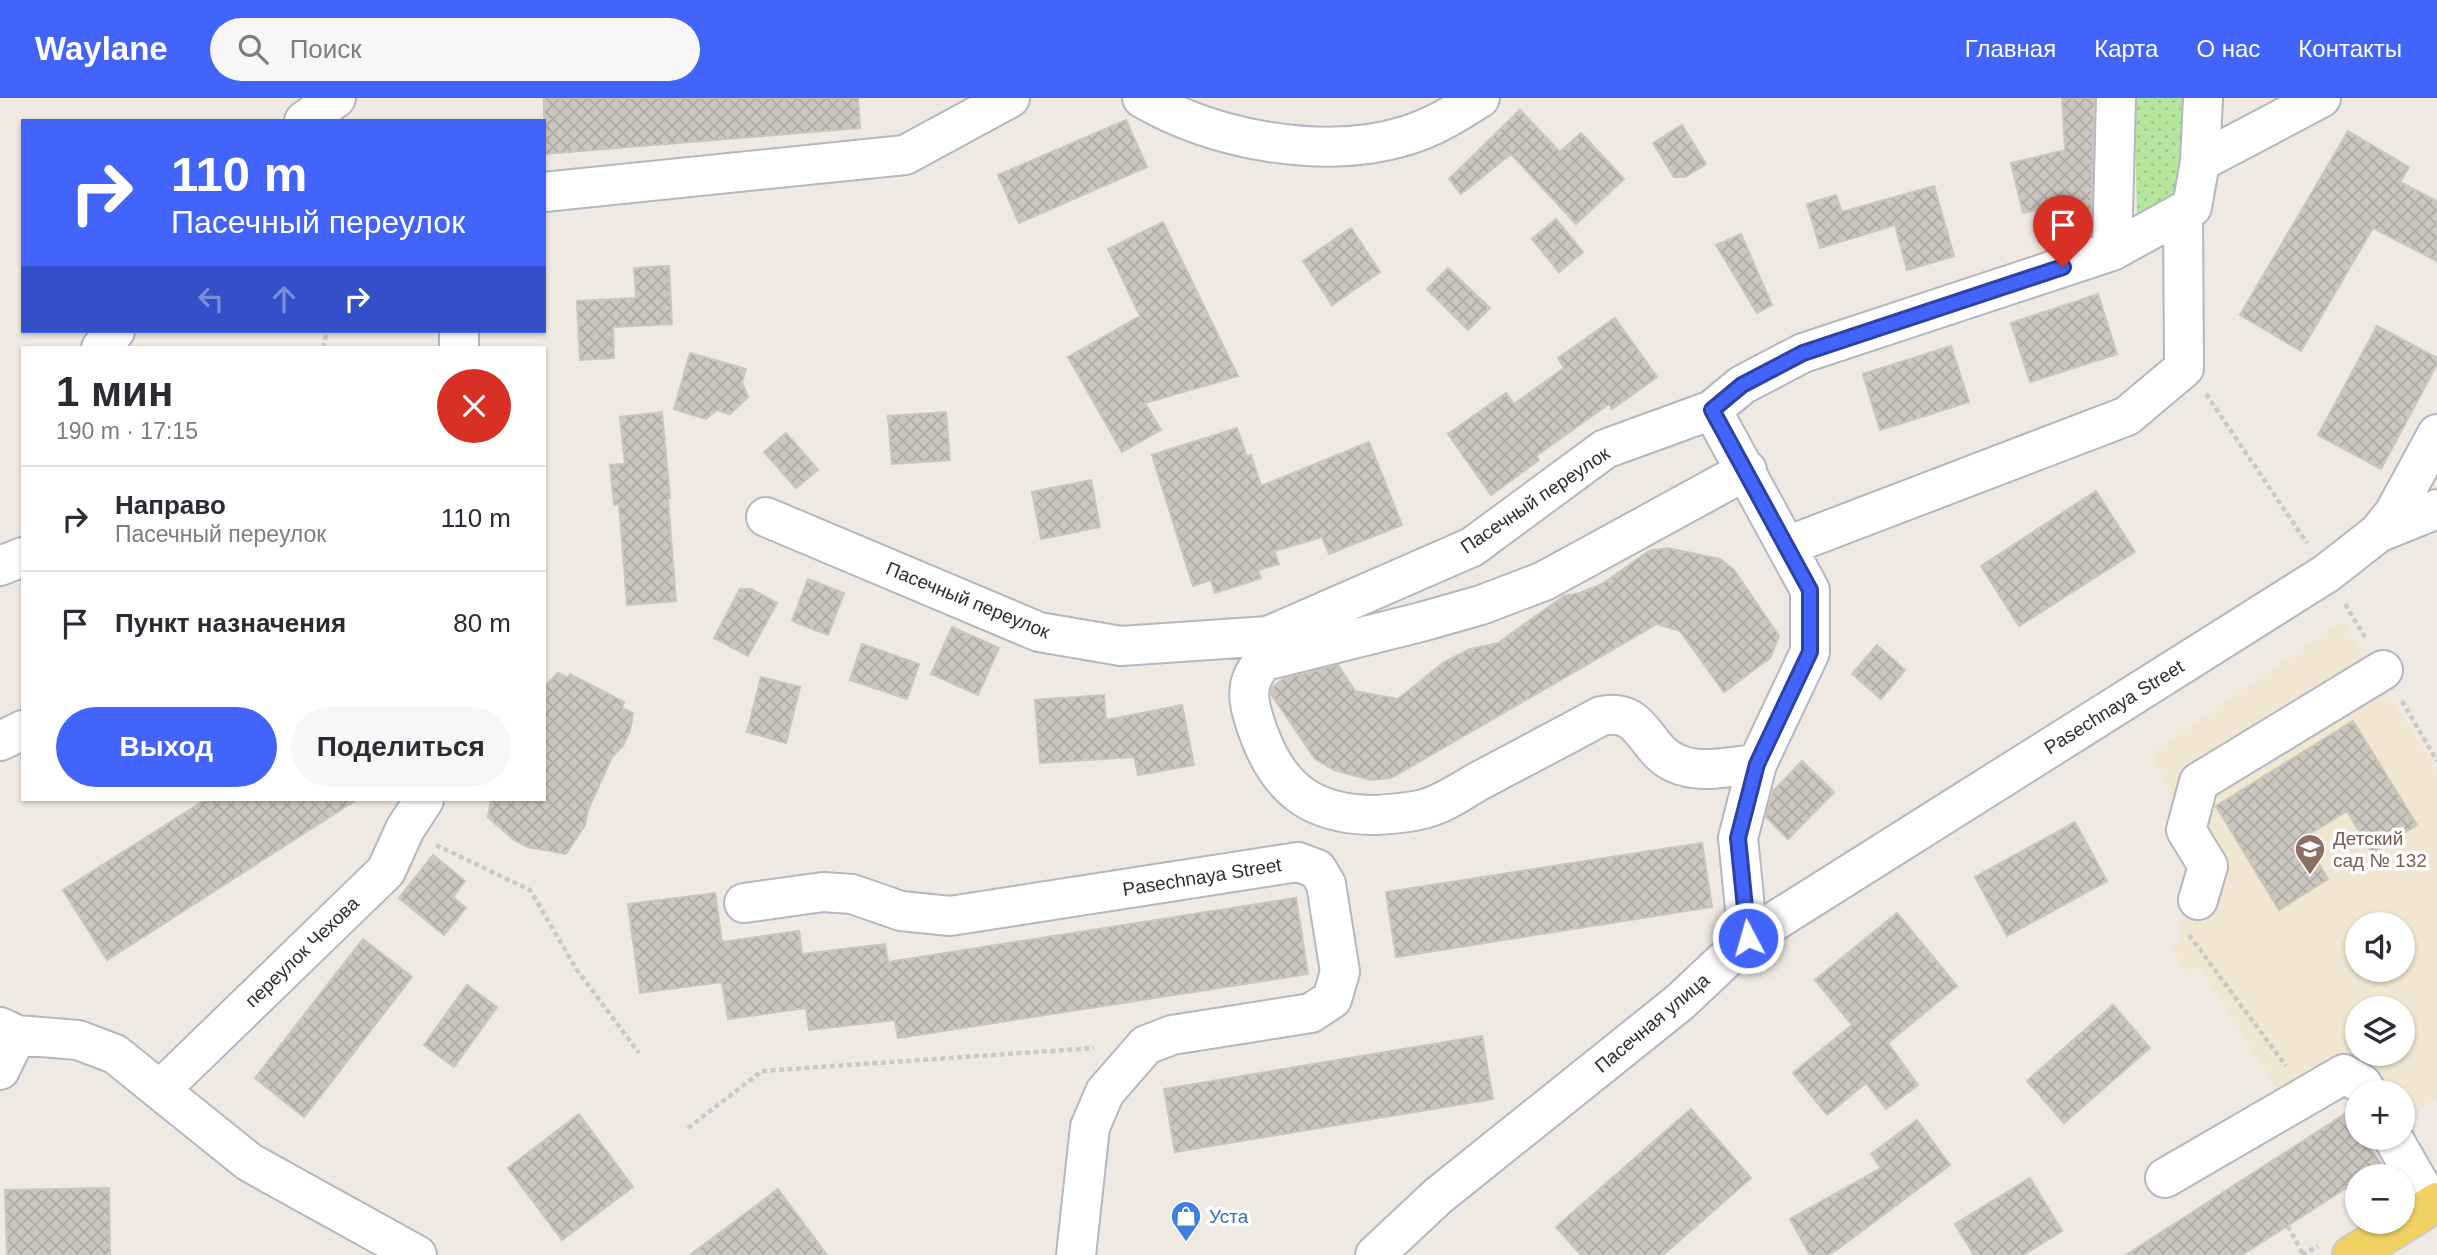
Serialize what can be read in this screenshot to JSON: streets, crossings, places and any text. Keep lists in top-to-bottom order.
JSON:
{
  "streets": {
    "street": [
      "Пасечный переулок",
      "Pasechnaya Street",
      "переулок Чехова",
      "Пасечная улица"
    ]
  },
  "crossings": [
    ["Pasechnaya Street", "Пасечная улица"]
  ],
  "places": {
    "school or university": ["Детский сад № 132"],
    "shop": ["Уста"]
  },
  "page": {
    "header": "Waylane",
    "search": "Поиск",
    "nav": [
      "Главная",
      "Карта",
      "О нас",
      "Контакты"
    ],
    "turn": ["110 m", "Пасечный переулок"],
    "heading": ["1 мин", "190 m · 17:15"],
    "list": [
      {
        "name": "Направо",
        "note": "Пасечный переулок",
        "value": "110 m"
      },
      {
        "name": "Пункт назначения",
        "value": "80 m"
      }
    ],
    "buttons": ["Выход", "Поделиться"],
    "map_buttons": ["+", "−"]
  }
}
